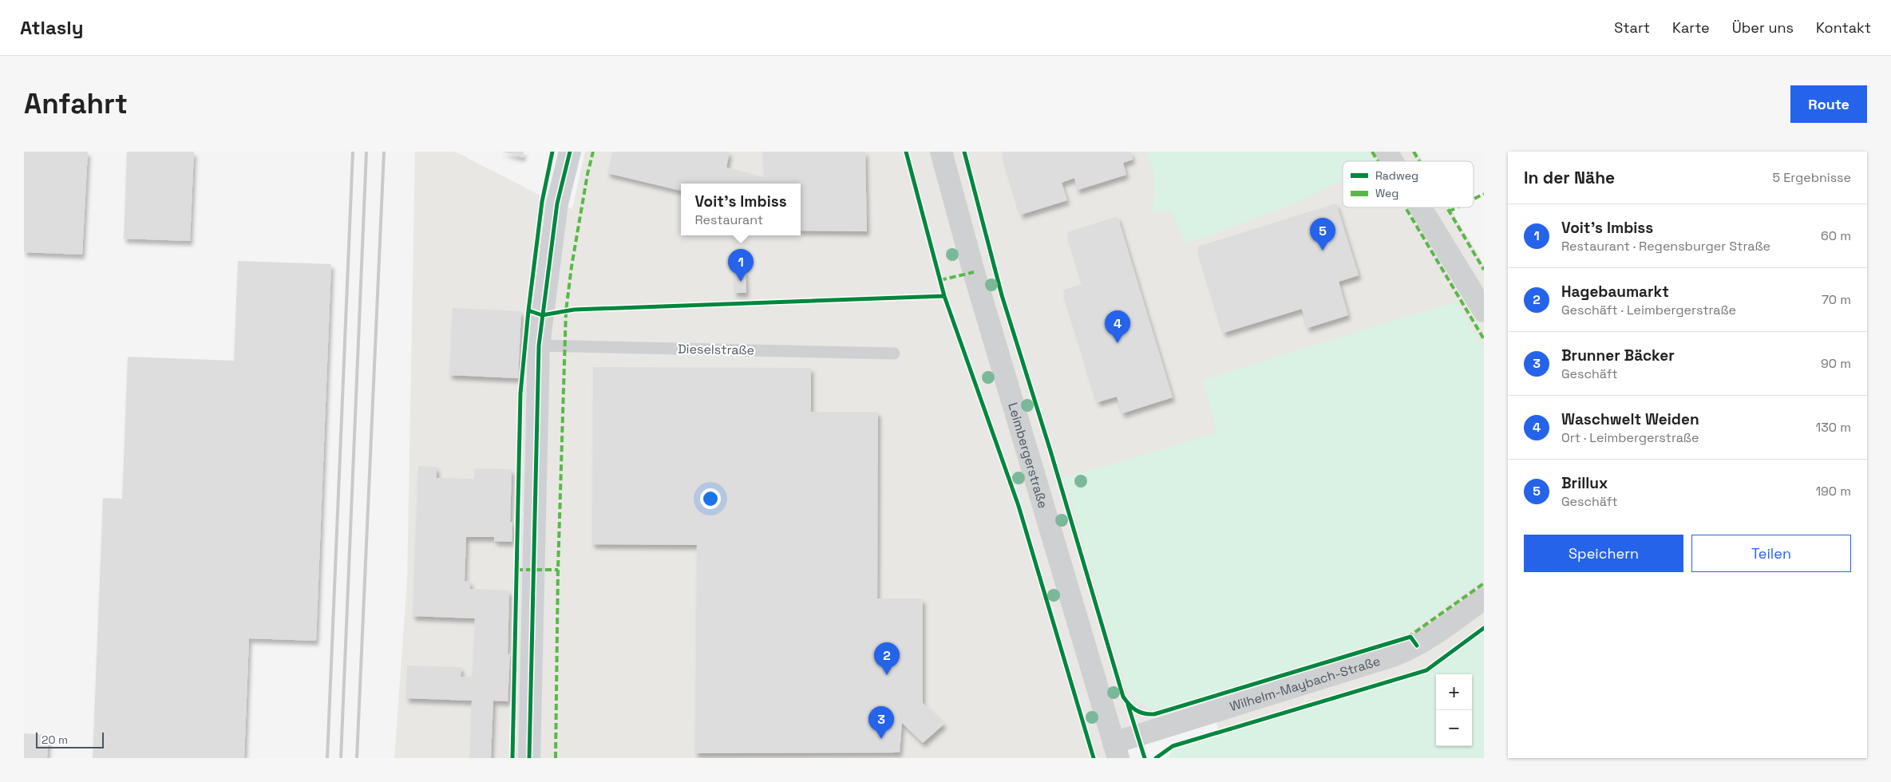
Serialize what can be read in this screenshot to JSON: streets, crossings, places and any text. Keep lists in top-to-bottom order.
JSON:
{
  "streets": {
    "street": ["Leimbergerstraße", "Wilhelm-Maybach-Straße"],
    "lane": ["Dieselstraße"]
  },
  "crossings": [
    ["Leimbergerstraße", "Wilhelm-Maybach-Straße"]
  ],
  "legend": ["Radweg", "Weg"],
  "scale_bar": "20 m",
  "page": {
    "header": "Atlasly",
    "nav": [
      "Start",
      "Karte",
      "Über uns",
      "Kontakt"
    ],
    "buttons": [
      "Route",
      ["Speichern", "Teilen"]
    ],
    "title": "Anfahrt",
    "heading": ["In der Nähe", "5 Ergebnisse"],
    "popup": ["Voit's Imbiss", "Restaurant"],
    "list": [
      {
        "mark": "1",
        "name": "Voit's Imbiss",
        "note": "Restaurant · Regensburger Straße",
        "value": "60 m"
      },
      {
        "mark": "2",
        "name": "Hagebaumarkt",
        "note": "Geschäft · Leimbergerstraße",
        "value": "70 m"
      },
      {
        "mark": "3",
        "name": "Brunner Bäcker",
        "note": "Geschäft",
        "value": "90 m"
      },
      {
        "mark": "4",
        "name": "Waschwelt Weiden",
        "note": "Ort · Leimbergerstraße",
        "value": "130 m"
      },
      {
        "mark": "5",
        "name": "Brillux",
        "note": "Geschäft",
        "value": "190 m"
      }
    ],
    "pins": [
      "5",
      "1",
      "4",
      "2",
      "3"
    ],
    "map_buttons": ["+", "−"],
    "scale": "20 m"
  }
}
